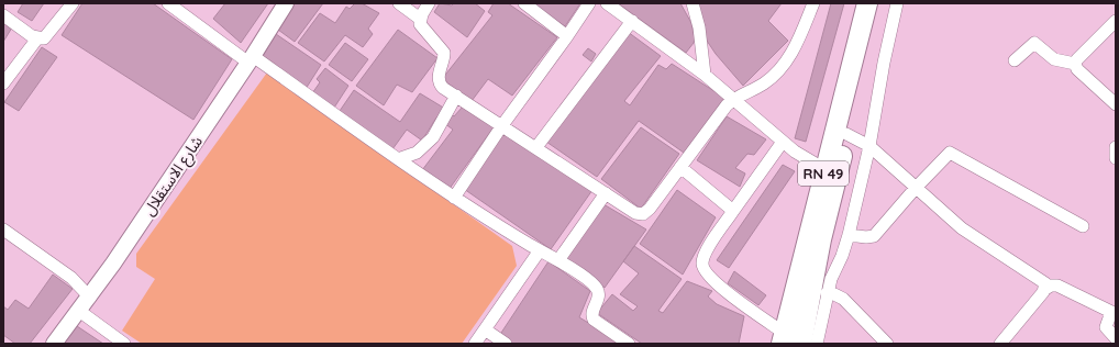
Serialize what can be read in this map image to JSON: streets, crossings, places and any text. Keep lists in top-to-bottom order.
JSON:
{
  "streets": {
    "main road": ["RN 49"],
    "street": ["شارع الاستقلال"]
  }
}
